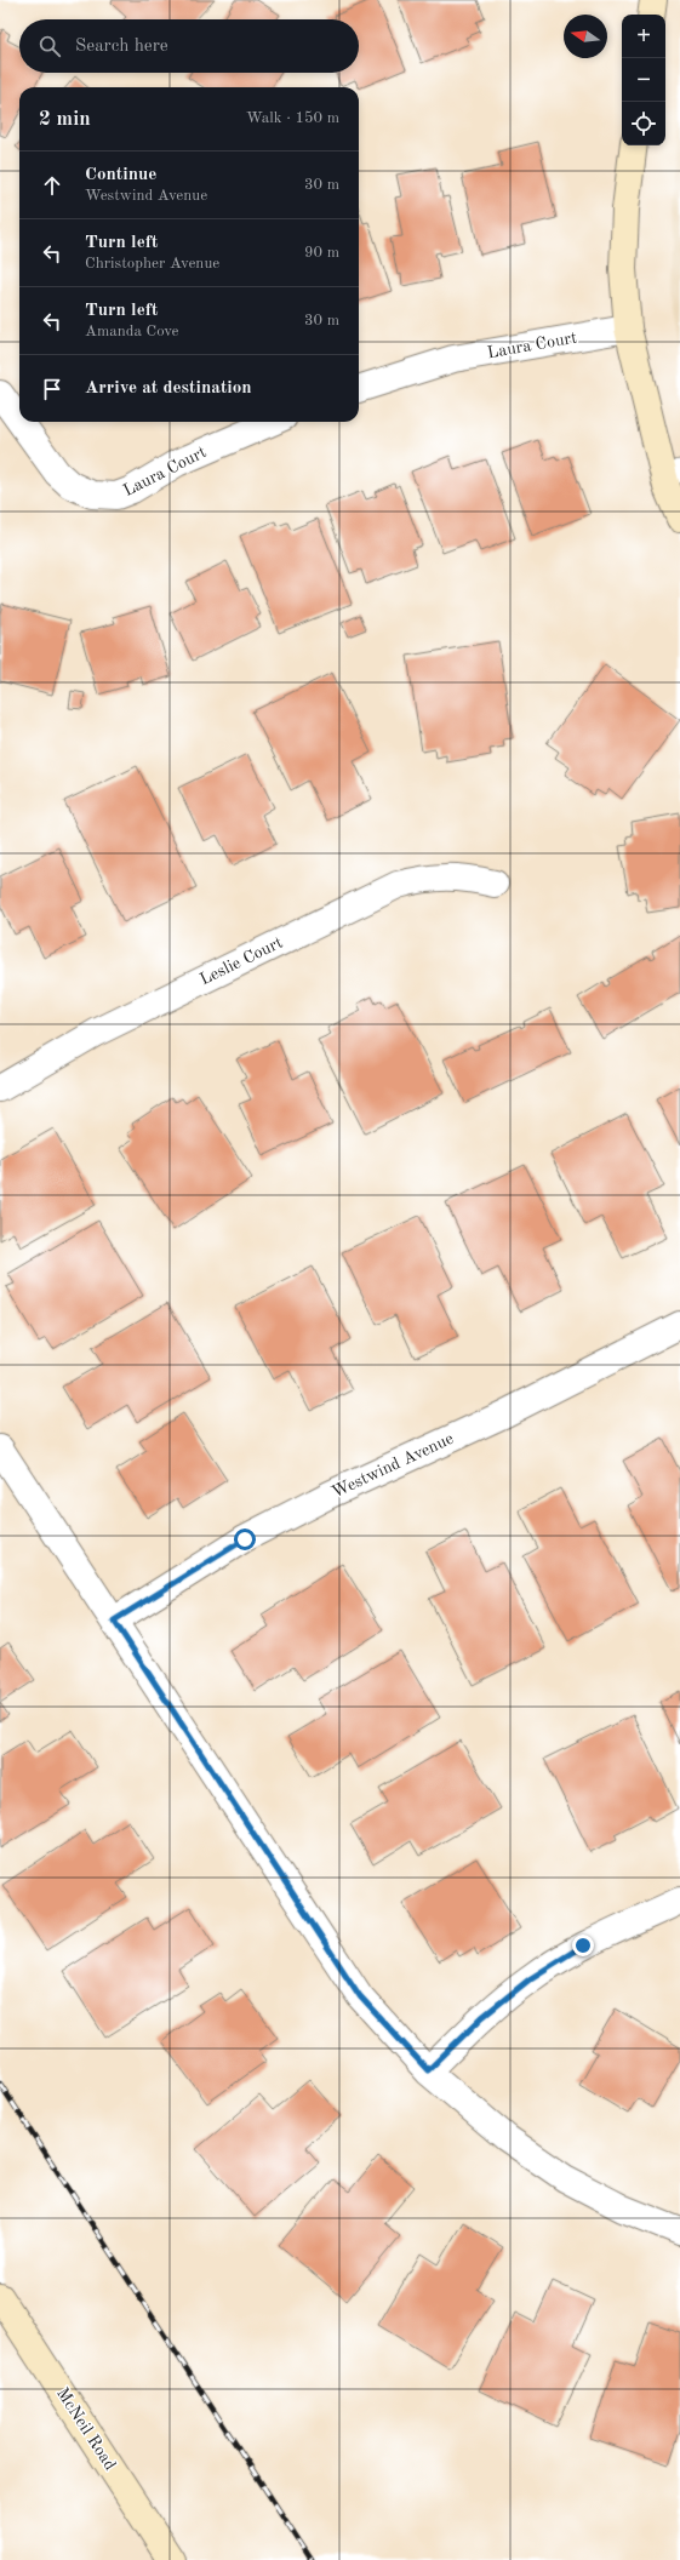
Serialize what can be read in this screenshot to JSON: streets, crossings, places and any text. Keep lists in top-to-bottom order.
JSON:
{
  "streets": {
    "street": [
      "Laura Court",
      "Leslie Court",
      "Westwind Avenue",
      "McNeil Road"
    ]
  },
  "north": "left",
  "page": {
    "map_buttons": ["+", "−"],
    "search": "Search here",
    "heading": ["2 min", "Walk · 150 m"],
    "list": [
      ["Continue", "Westwind Avenue", "30 m"],
      ["Turn left", "Christopher Avenue", "90 m"],
      ["Turn left", "Amanda Cove", "30 m"],
      "Arrive at destination"
    ]
  }
}
